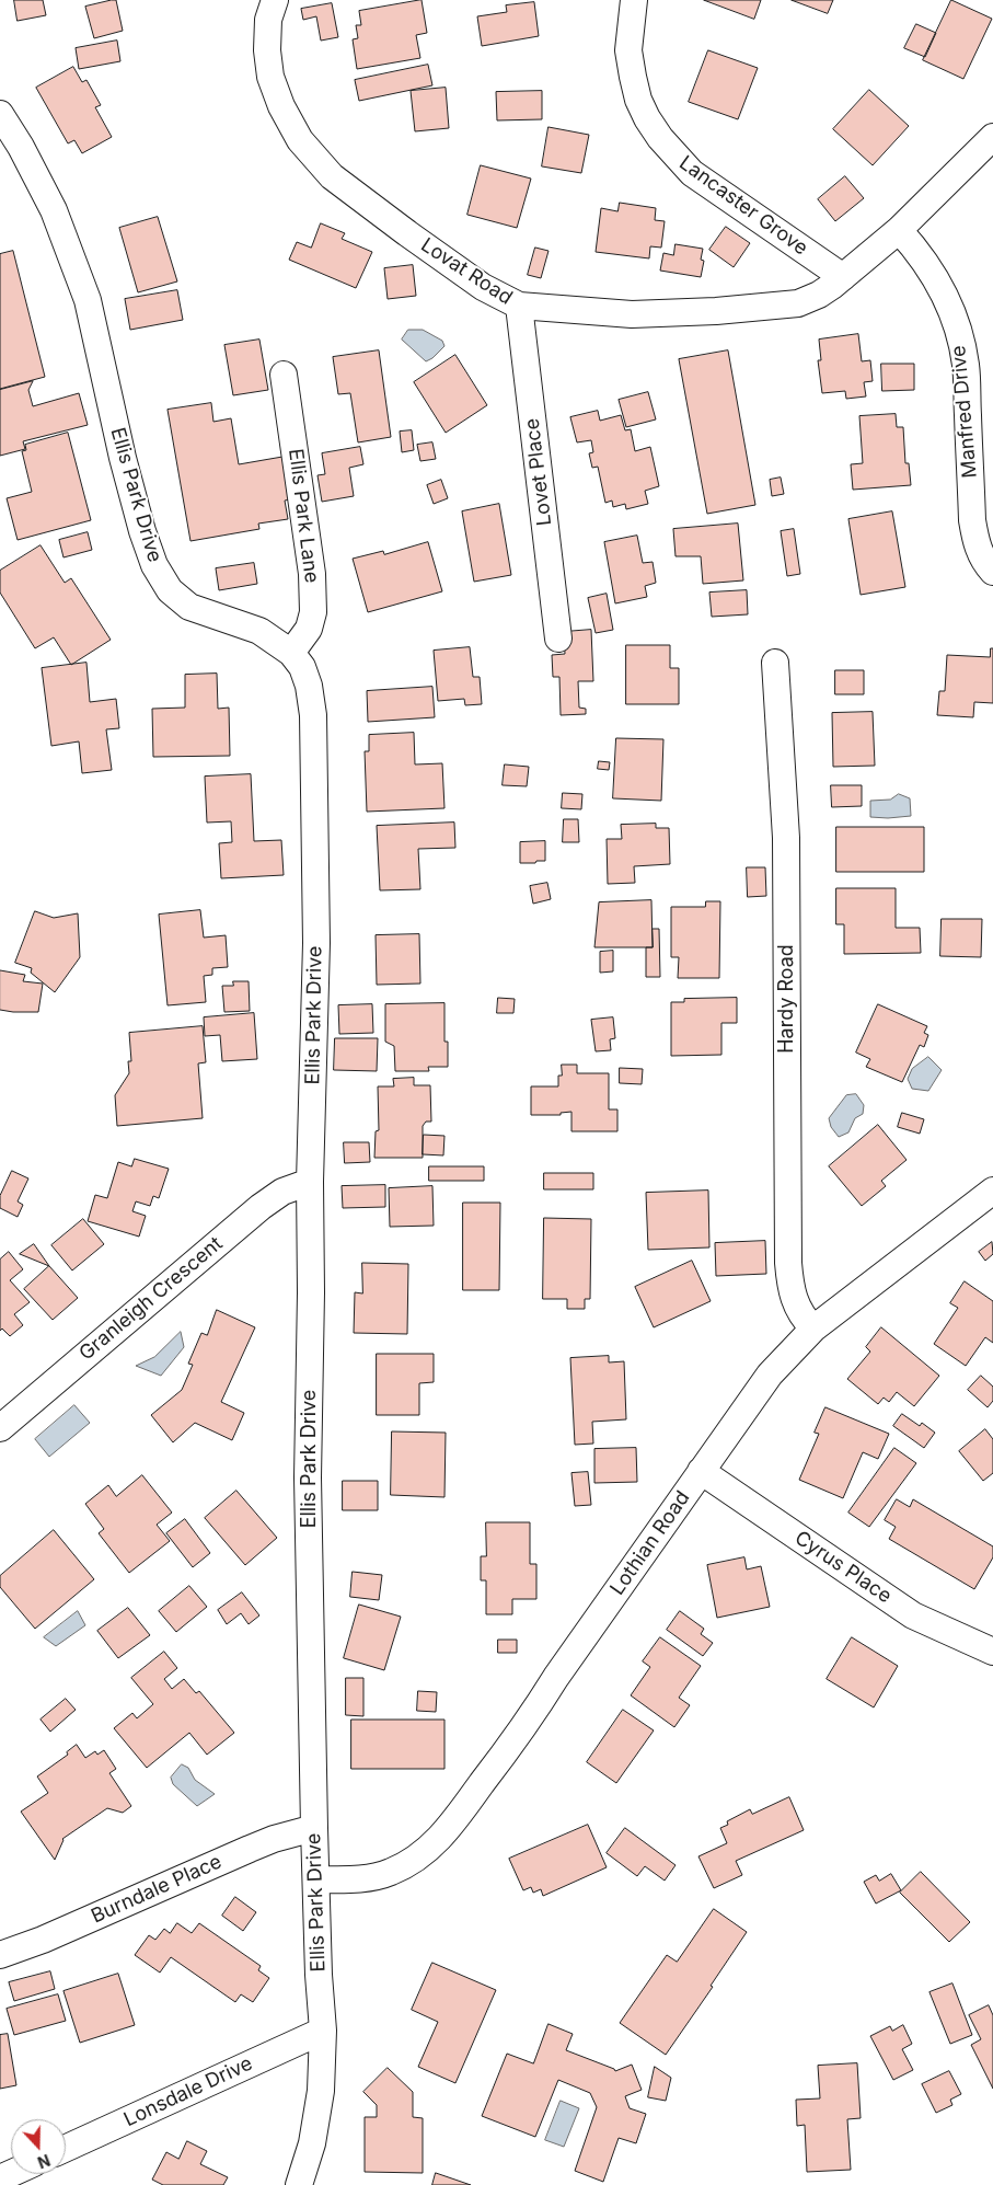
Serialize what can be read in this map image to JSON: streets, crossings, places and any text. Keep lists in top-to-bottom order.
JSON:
{
  "streets": {
    "street": [
      "Lancaster Grove",
      "Lovat Road",
      "Manfred Drive",
      "Lovet Place",
      "Ellis Park Drive",
      "Ellis Park Lane",
      "Hardy Road",
      "Granleigh Crescent",
      "Lothian Road",
      "Cyrus Place",
      "Burndale Place",
      "Lonsdale Drive"
    ]
  },
  "crossings": [
    ["Lancaster Grove", "Lovat Road"],
    ["Lovat Road", "Lovet Place"],
    ["Ellis Park Drive", "Ellis Park Lane"],
    ["Ellis Park Drive", "Granleigh Crescent"],
    ["Ellis Park Drive", "Lothian Road"],
    ["Ellis Park Drive", "Burndale Place"],
    ["Ellis Park Drive", "Lonsdale Drive"],
    ["Hardy Road", "Lothian Road"],
    ["Lothian Road", "Cyrus Place"]
  ],
  "north": "bottom"
}
